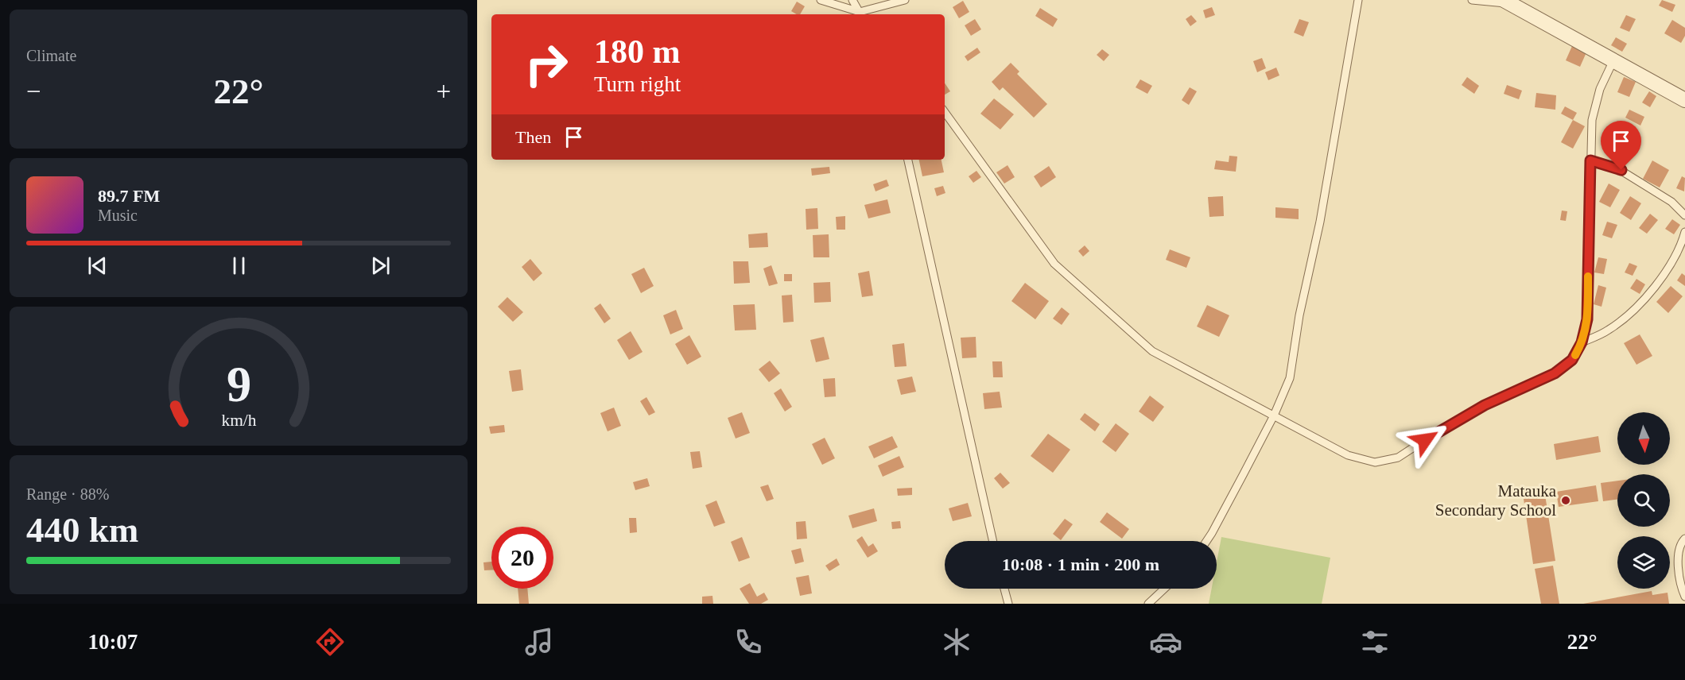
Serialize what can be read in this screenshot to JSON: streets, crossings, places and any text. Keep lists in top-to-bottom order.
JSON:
{
  "places": ["Matauka Secondary School"],
  "north": "bottom",
  "page": {
    "tile": [
      "Climate",
      ["Range · 88%", "440 km"]
    ],
    "turn": ["180 m", "Turn right"],
    "heat": ["−", "22°", "+"],
    "then": "Then",
    "song": ["89.7 FM", "Music"],
    "limit": "20",
    "trip": "10:08 · 1 min · 200 m",
    "tabs": ["10:07", "22°"],
    "gauge": ["9", "km/h"]
  }
}
